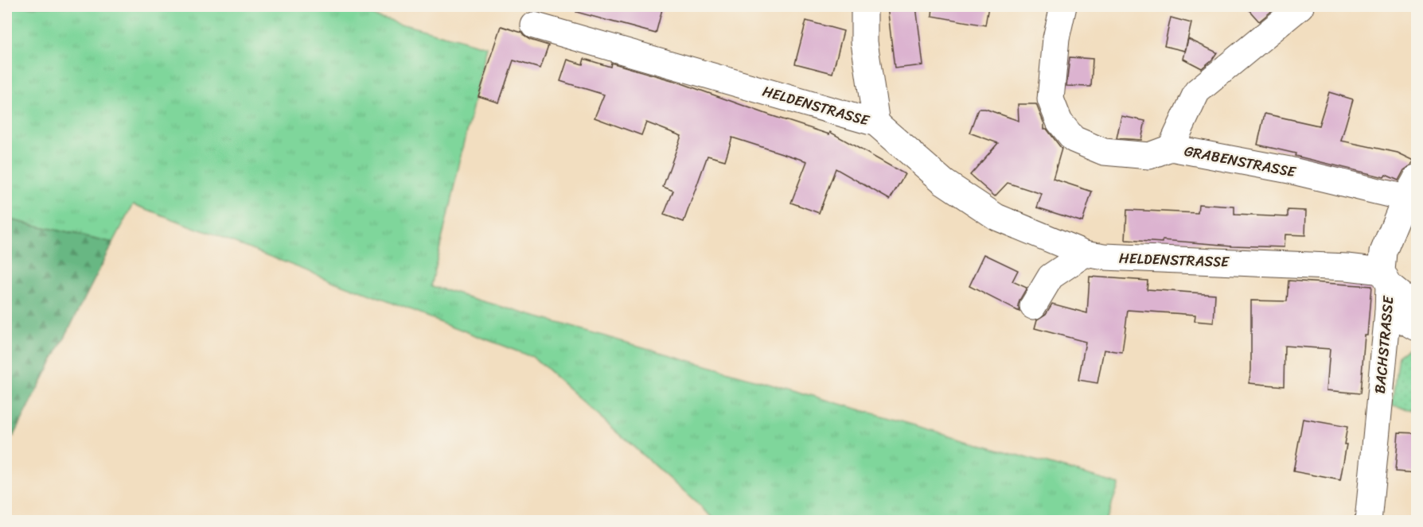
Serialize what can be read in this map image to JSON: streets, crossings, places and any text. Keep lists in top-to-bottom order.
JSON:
{
  "streets": {
    "street": ["HELDENSTRASSE", "GRABENSTRASSE", "BACHSTRASSE"]
  },
  "crossings": [
    ["HELDENSTRASSE", "BACHSTRASSE"],
    ["GRABENSTRASSE", "BACHSTRASSE"]
  ]
}
